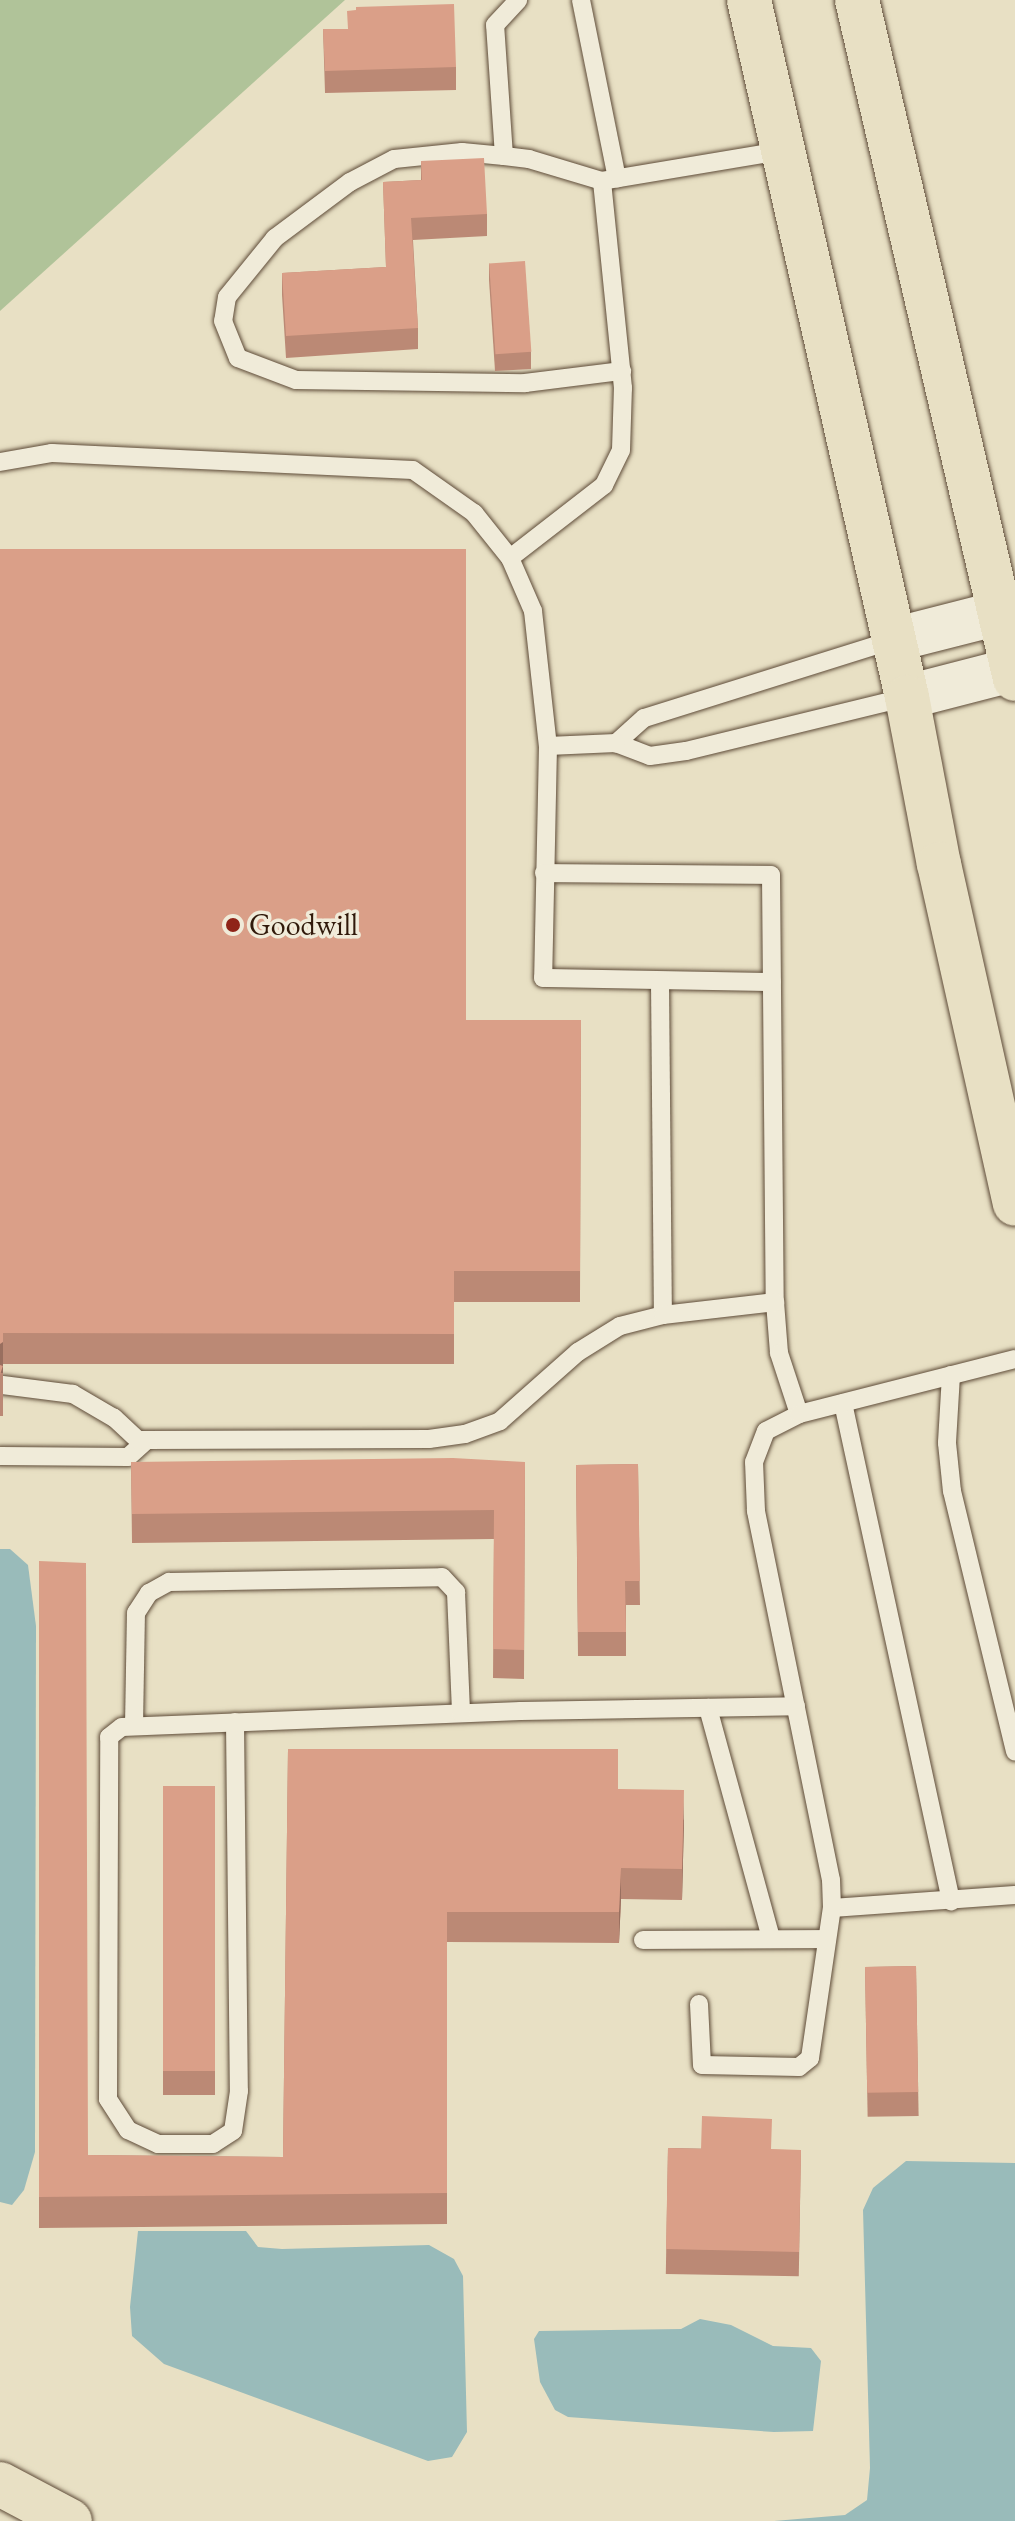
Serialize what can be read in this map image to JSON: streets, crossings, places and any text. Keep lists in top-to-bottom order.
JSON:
{
  "places": ["Goodwill"]
}
